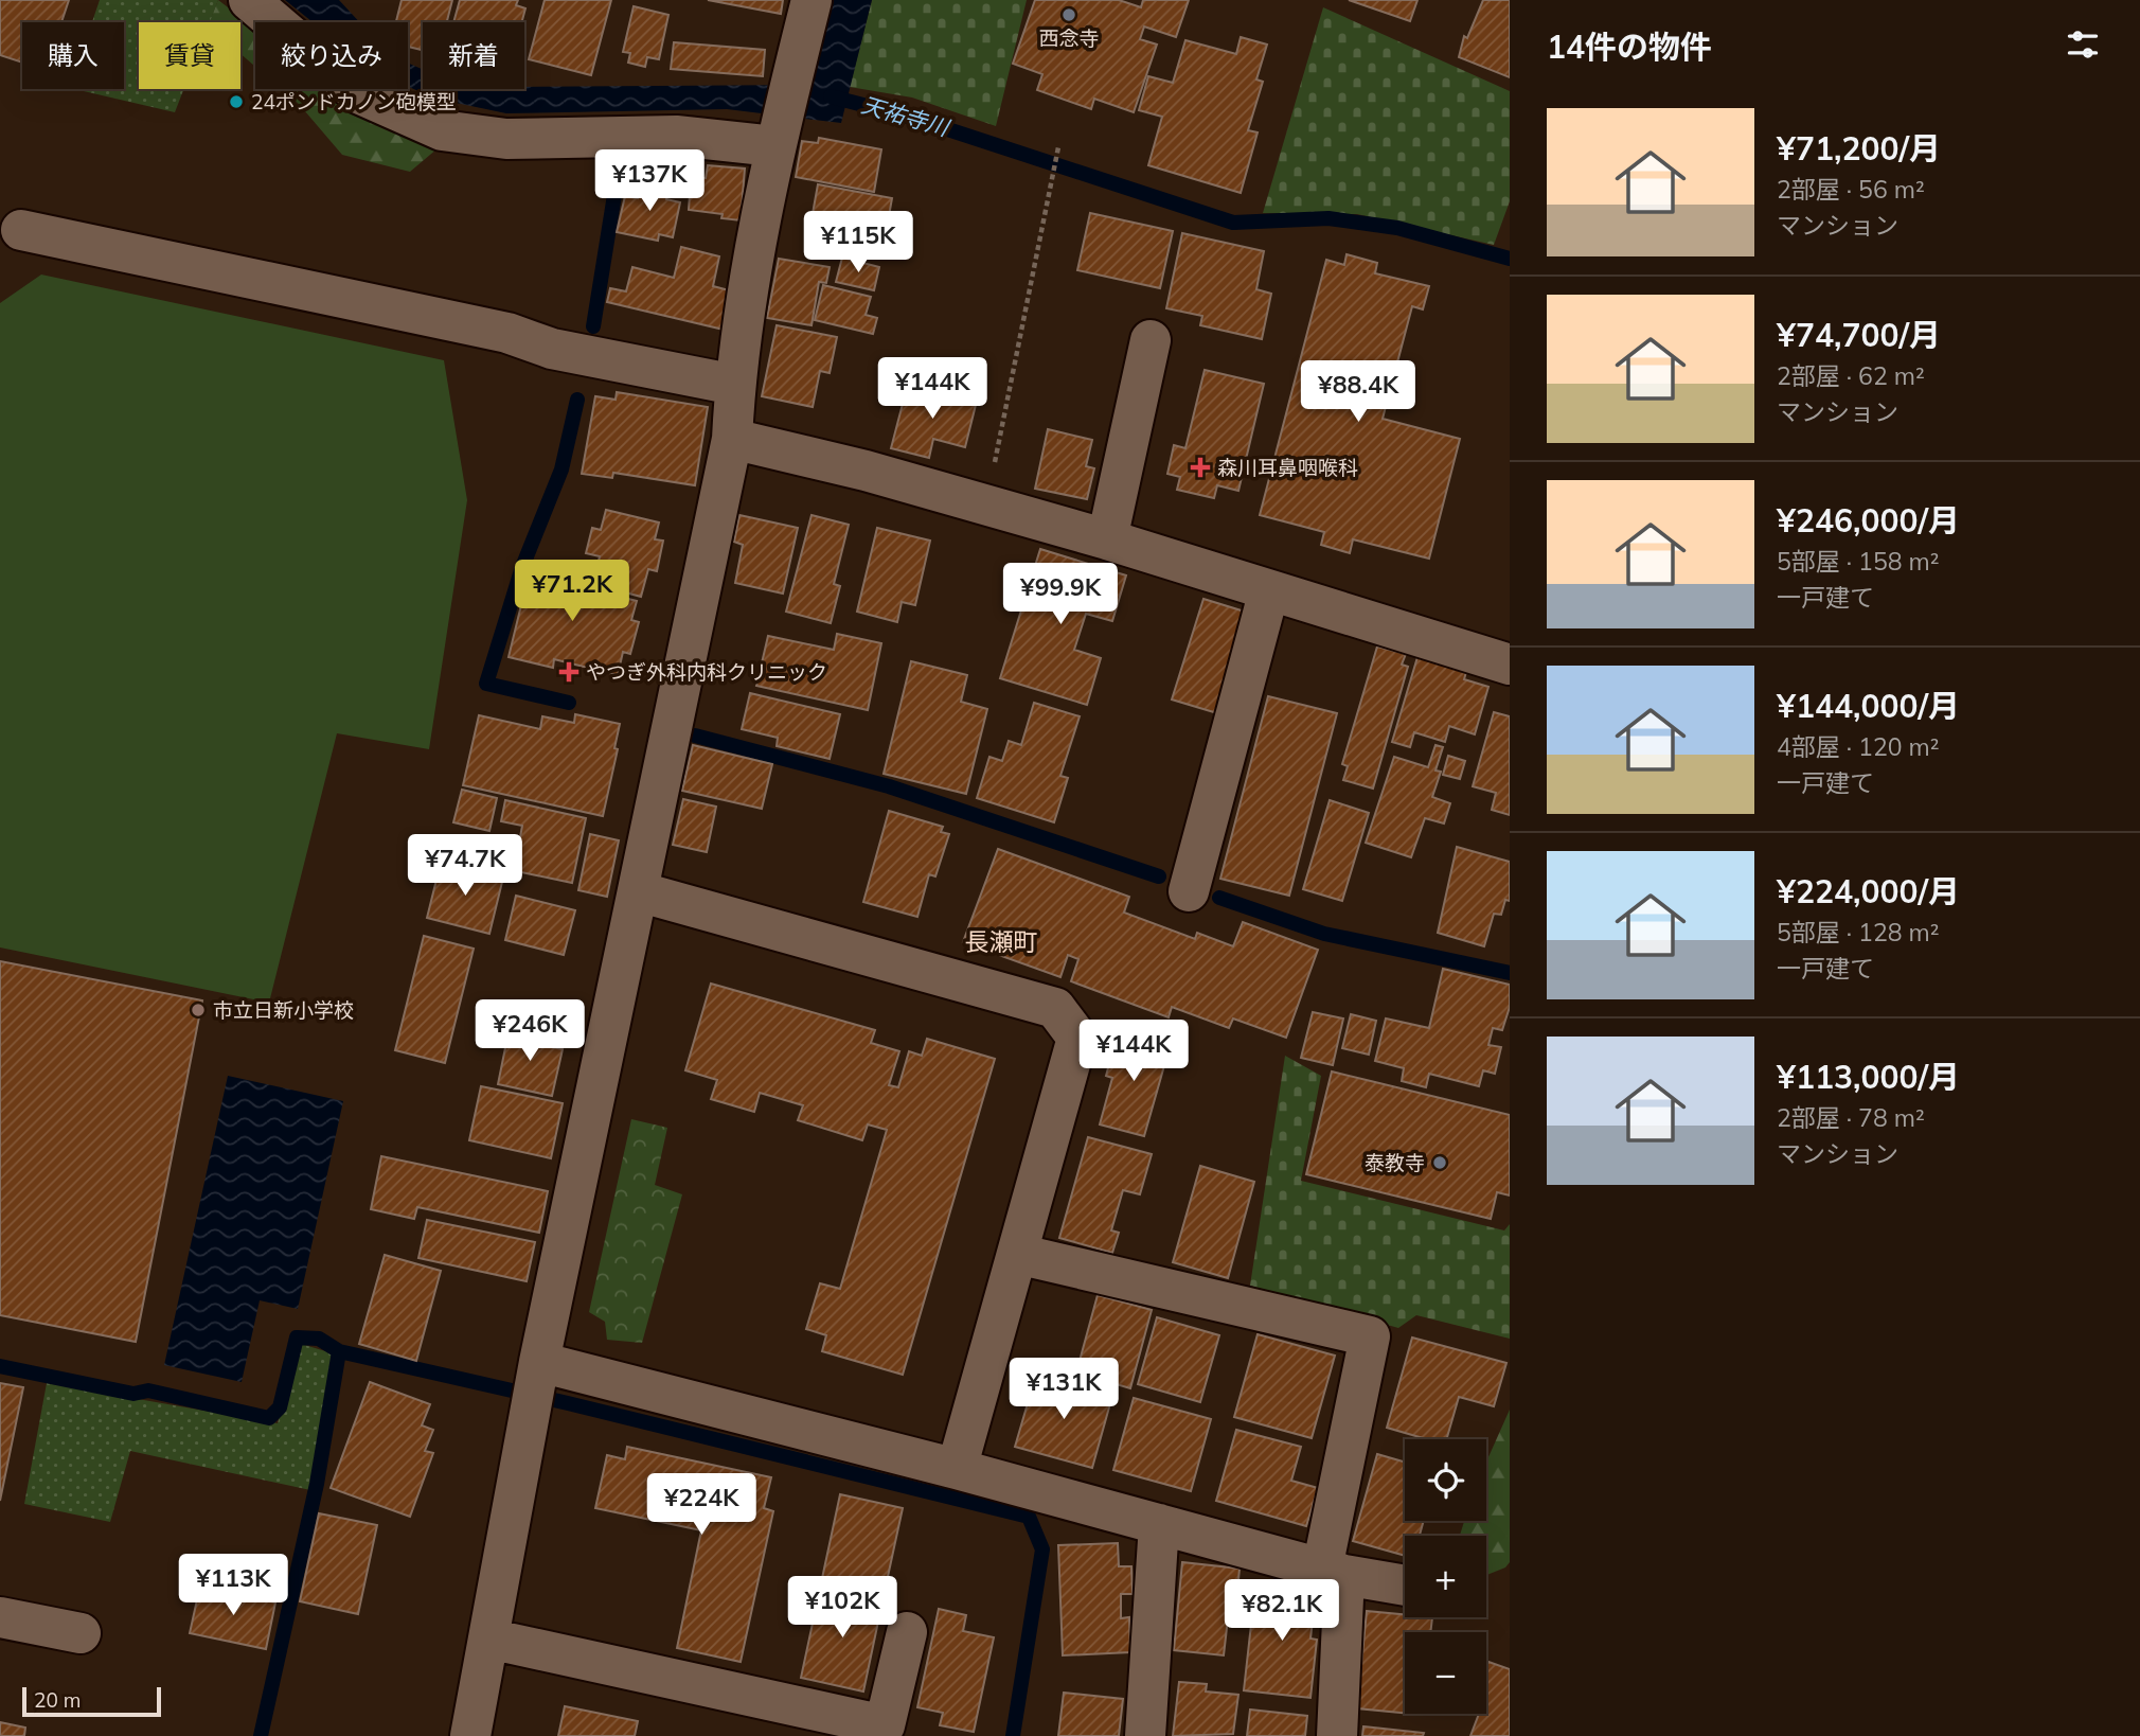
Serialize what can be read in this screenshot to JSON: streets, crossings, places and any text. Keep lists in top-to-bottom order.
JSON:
{
  "districts": ["長瀬町"],
  "water": ["天祐寺川"],
  "places": {
    "other": [
      "西念寺",
      "24ポンドカノン砲模型",
      "市立日新小学校",
      "泰教寺"
    ],
    "health": ["森川耳鼻咽喉科", "やつぎ外科内科クリニック"]
  },
  "scale_bar": "20 m",
  "page": {
    "heading": "14件の物件",
    "chip": [
      "購入",
      "賃貸",
      "絞り込み",
      "新着"
    ],
    "list": [
      {
        "name": "¥71,200/月",
        "note": "2部屋 · 56 m² · マンション"
      },
      {
        "name": "¥74,700/月",
        "note": "2部屋 · 62 m² · マンション"
      },
      {
        "name": "¥246,000/月",
        "note": "5部屋 · 158 m² · 一戸建て"
      },
      {
        "name": "¥144,000/月",
        "note": "4部屋 · 120 m² · 一戸建て"
      },
      {
        "name": "¥224,000/月",
        "note": "5部屋 · 128 m² · 一戸建て"
      },
      {
        "name": "¥113,000/月",
        "note": "2部屋 · 78 m² · マンション"
      }
    ],
    "price": [
      "¥137K",
      "¥115K",
      "¥144K",
      "¥88.4K",
      "¥71.2K",
      "¥99.9K",
      "¥74.7K",
      "¥246K",
      "¥144K",
      "¥131K",
      "¥224K",
      "¥113K",
      "¥102K",
      "¥82.1K"
    ],
    "map_buttons": ["+", "−"],
    "scale": "20 m"
  }
}
